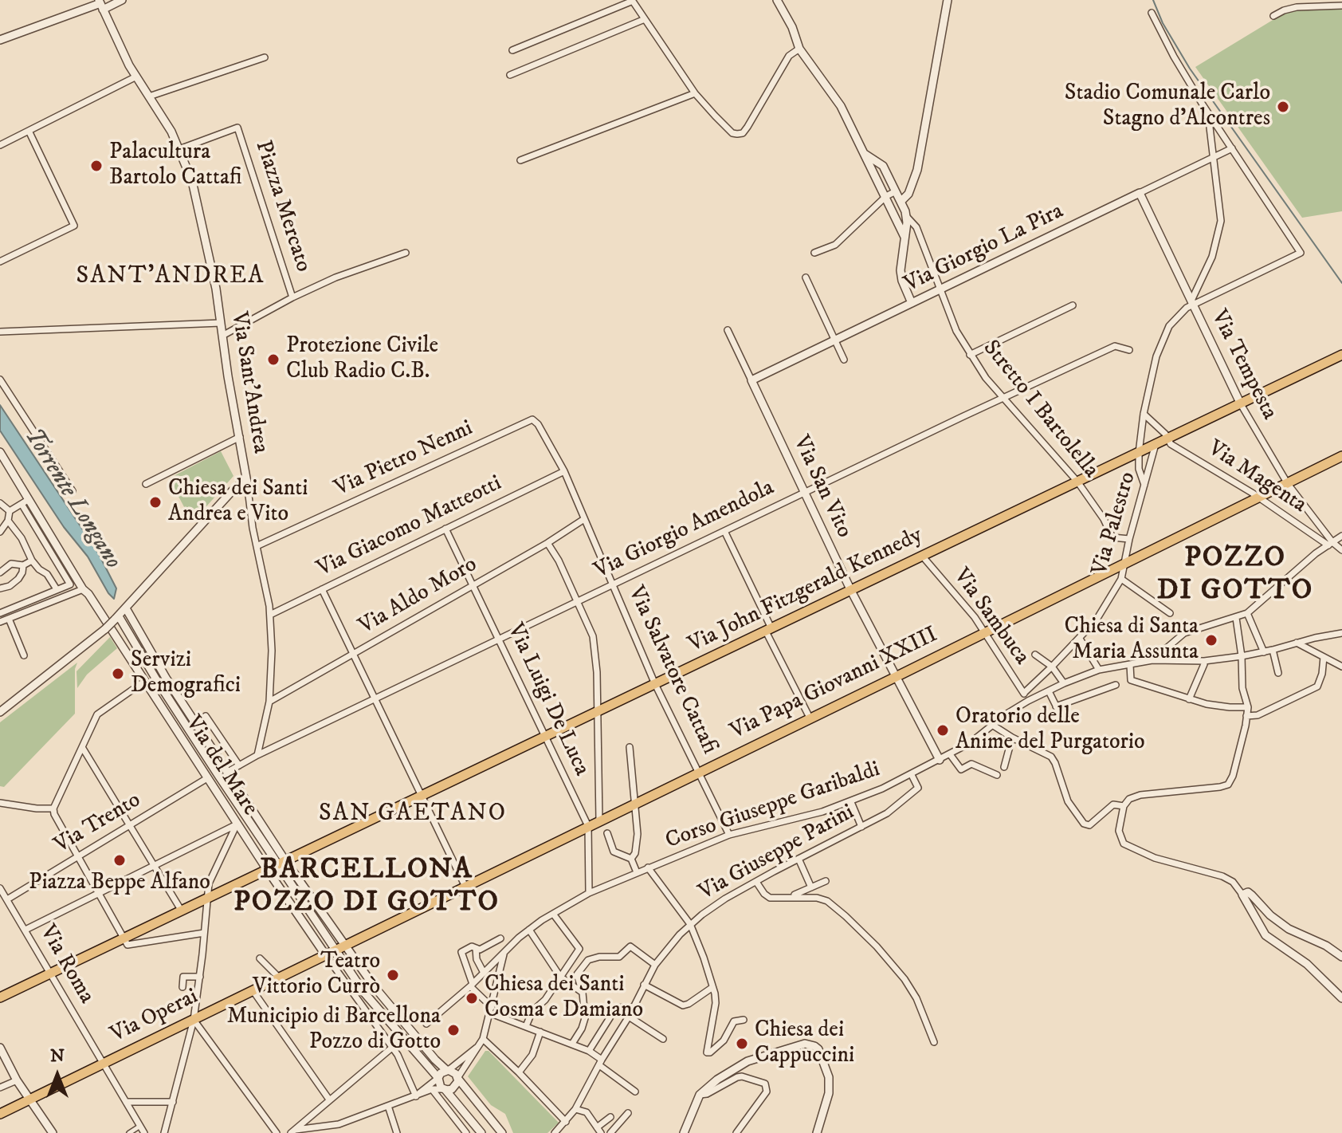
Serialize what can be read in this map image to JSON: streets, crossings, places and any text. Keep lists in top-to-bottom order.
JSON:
{
  "streets": {
    "main road": ["Via John Fitzgerald Kennedy", "Via Papa Giovanni XXIII", "Via Operai"],
    "street": [
      "Piazza Mercato",
      "Via Giorgio La Pira",
      "Via Tempesta",
      "Via Sant'Andrea",
      "Stretto I Bartolella",
      "Via Pietro Nenni",
      "Via Magenta",
      "Via San Vito",
      "Via Palestro",
      "Via Giacomo Matteotti",
      "Via Giorgio Amendola",
      "Via Aldo Moro",
      "Via Sambuca",
      "Via Salvatore Cattafi",
      "Via Luigi De Luca",
      "Via del Mare",
      "Corso Giuseppe Garibaldi",
      "Via Trento",
      "Via Giuseppe Parini",
      "Via Roma"
    ]
  },
  "crossings": [
    ["Piazza Mercato", "Via Sant'Andrea"],
    ["Via Giorgio La Pira", "Via Tempesta"],
    ["Via Giorgio La Pira", "Stretto I Bartolella"],
    ["Via Giorgio La Pira", "Via San Vito"],
    ["Via Tempesta", "Via Magenta"],
    ["Via Tempesta", "Via John Fitzgerald Kennedy"],
    ["Via Tempesta", "Via Papa Giovanni XXIII"],
    ["Via Tempesta", "Corso Giuseppe Garibaldi"],
    ["Via Sant'Andrea", "Via Pietro Nenni"],
    ["Via Sant'Andrea", "Via Giacomo Matteotti"],
    ["Via Sant'Andrea", "Via Giorgio Amendola"],
    ["Via Sant'Andrea", "Via Aldo Moro"],
    ["Stretto I Bartolella", "Via Palestro"],
    ["Stretto I Bartolella", "Via Giorgio Amendola"],
    ["Stretto I Bartolella", "Via John Fitzgerald Kennedy"],
    ["Via Pietro Nenni", "Via Salvatore Cattafi"],
    ["Via Magenta", "Via John Fitzgerald Kennedy"],
    ["Via Magenta", "Via Papa Giovanni XXIII"],
    ["Via Magenta", "Corso Giuseppe Garibaldi"],
    ["Via San Vito", "Via Giorgio Amendola"],
    ["Via San Vito", "Via John Fitzgerald Kennedy"],
    ["Via San Vito", "Via Papa Giovanni XXIII"],
    ["Via San Vito", "Corso Giuseppe Garibaldi"],
    ["Via Palestro", "Via John Fitzgerald Kennedy"],
    ["Via Palestro", "Via Sambuca"],
    ["Via Palestro", "Via Papa Giovanni XXIII"],
    ["Via Giacomo Matteotti", "Via Salvatore Cattafi"],
    ["Via Giacomo Matteotti", "Via Luigi De Luca"],
    ["Via Giorgio Amendola", "Via Salvatore Cattafi"],
    ["Via Giorgio Amendola", "Via Luigi De Luca"],
    ["Via John Fitzgerald Kennedy", "Via Sambuca"],
    ["Via John Fitzgerald Kennedy", "Via Salvatore Cattafi"],
    ["Via John Fitzgerald Kennedy", "Via Luigi De Luca"],
    ["Via John Fitzgerald Kennedy", "Via del Mare"],
    ["Via John Fitzgerald Kennedy", "Via Roma"],
    ["Via Aldo Moro", "Via Salvatore Cattafi"],
    ["Via Aldo Moro", "Via Luigi De Luca"],
    ["Via Sambuca", "Via Papa Giovanni XXIII"],
    ["Via Sambuca", "Corso Giuseppe Garibaldi"],
    ["Via Salvatore Cattafi", "Via Papa Giovanni XXIII"],
    ["Via Salvatore Cattafi", "Corso Giuseppe Garibaldi"],
    ["Via Papa Giovanni XXIII", "Via Luigi De Luca"],
    ["Via Papa Giovanni XXIII", "Via del Mare"],
    ["Via Papa Giovanni XXIII", "Via Operai"],
    ["Via Luigi De Luca", "Corso Giuseppe Garibaldi"],
    ["Via del Mare", "Via Trento"],
    ["Via del Mare", "Via Operai"],
    ["Corso Giuseppe Garibaldi", "Via Giuseppe Parini"],
    ["Via Trento", "Via Roma"],
    ["Via Roma", "Via Operai"]
  ],
  "districts": [
    "SANT'ANDREA",
    "POZZO DI GOTTO",
    "SAN GAETANO",
    "BARCELLONA POZZO DI GOTTO"
  ],
  "water": ["Torrente Longano"],
  "places": [
    "Stadio Comunale Carlo Stagno d'Alcontres",
    "Palacultura Bartolo Cattafi",
    "Protezione Civile Club Radio C.B.",
    "Chiesa dei Santi Andrea e Vito",
    "Chiesa di Santa Maria Assunta",
    "Servizi Demografici",
    "Oratorio delle Anime del Purgatorio",
    "Piazza Beppe Alfano",
    "Teatro Vittorio Currò",
    "Chiesa dei Santi Cosma e Damiano",
    "Municipio di Barcellona Pozzo di Gotto",
    "Chiesa dei Cappuccini"
  ],
  "north": "top"
}
